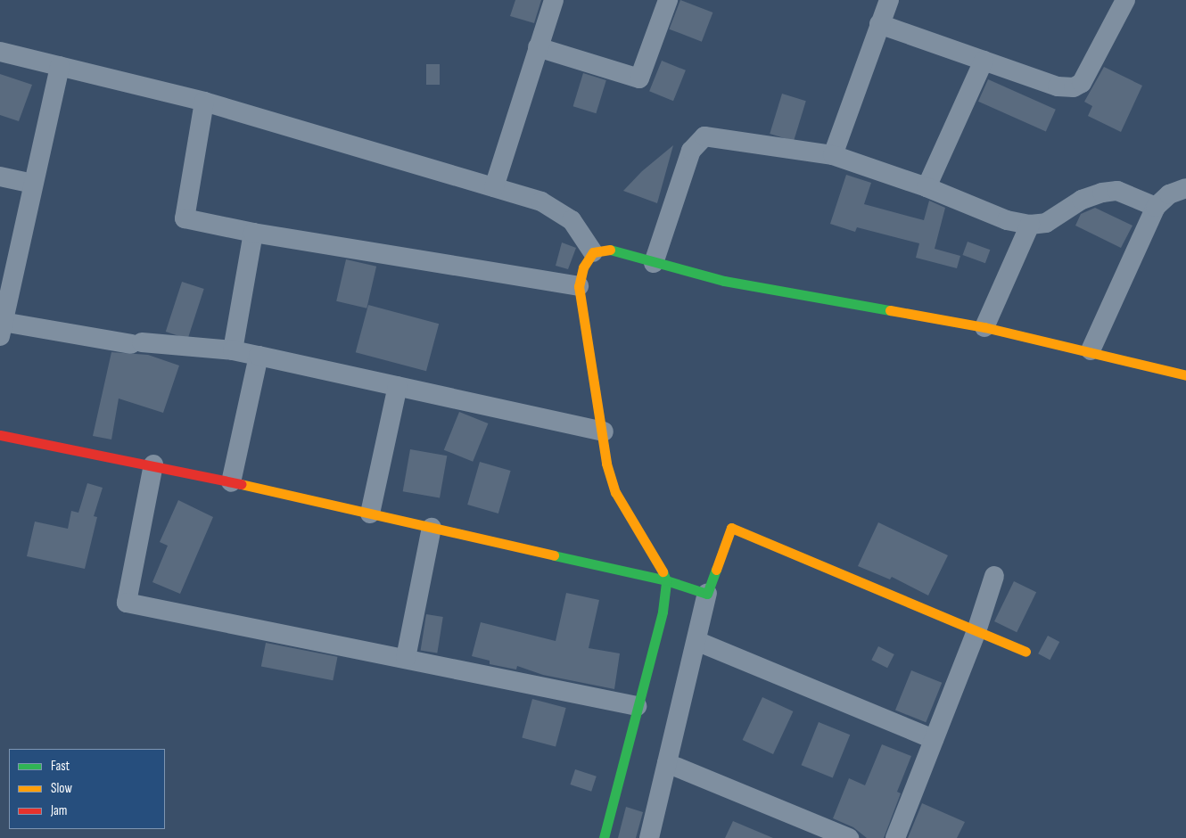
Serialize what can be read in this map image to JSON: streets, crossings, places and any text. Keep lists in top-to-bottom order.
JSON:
{
  "legend": ["Fast", "Slow", "Jam"]
}
